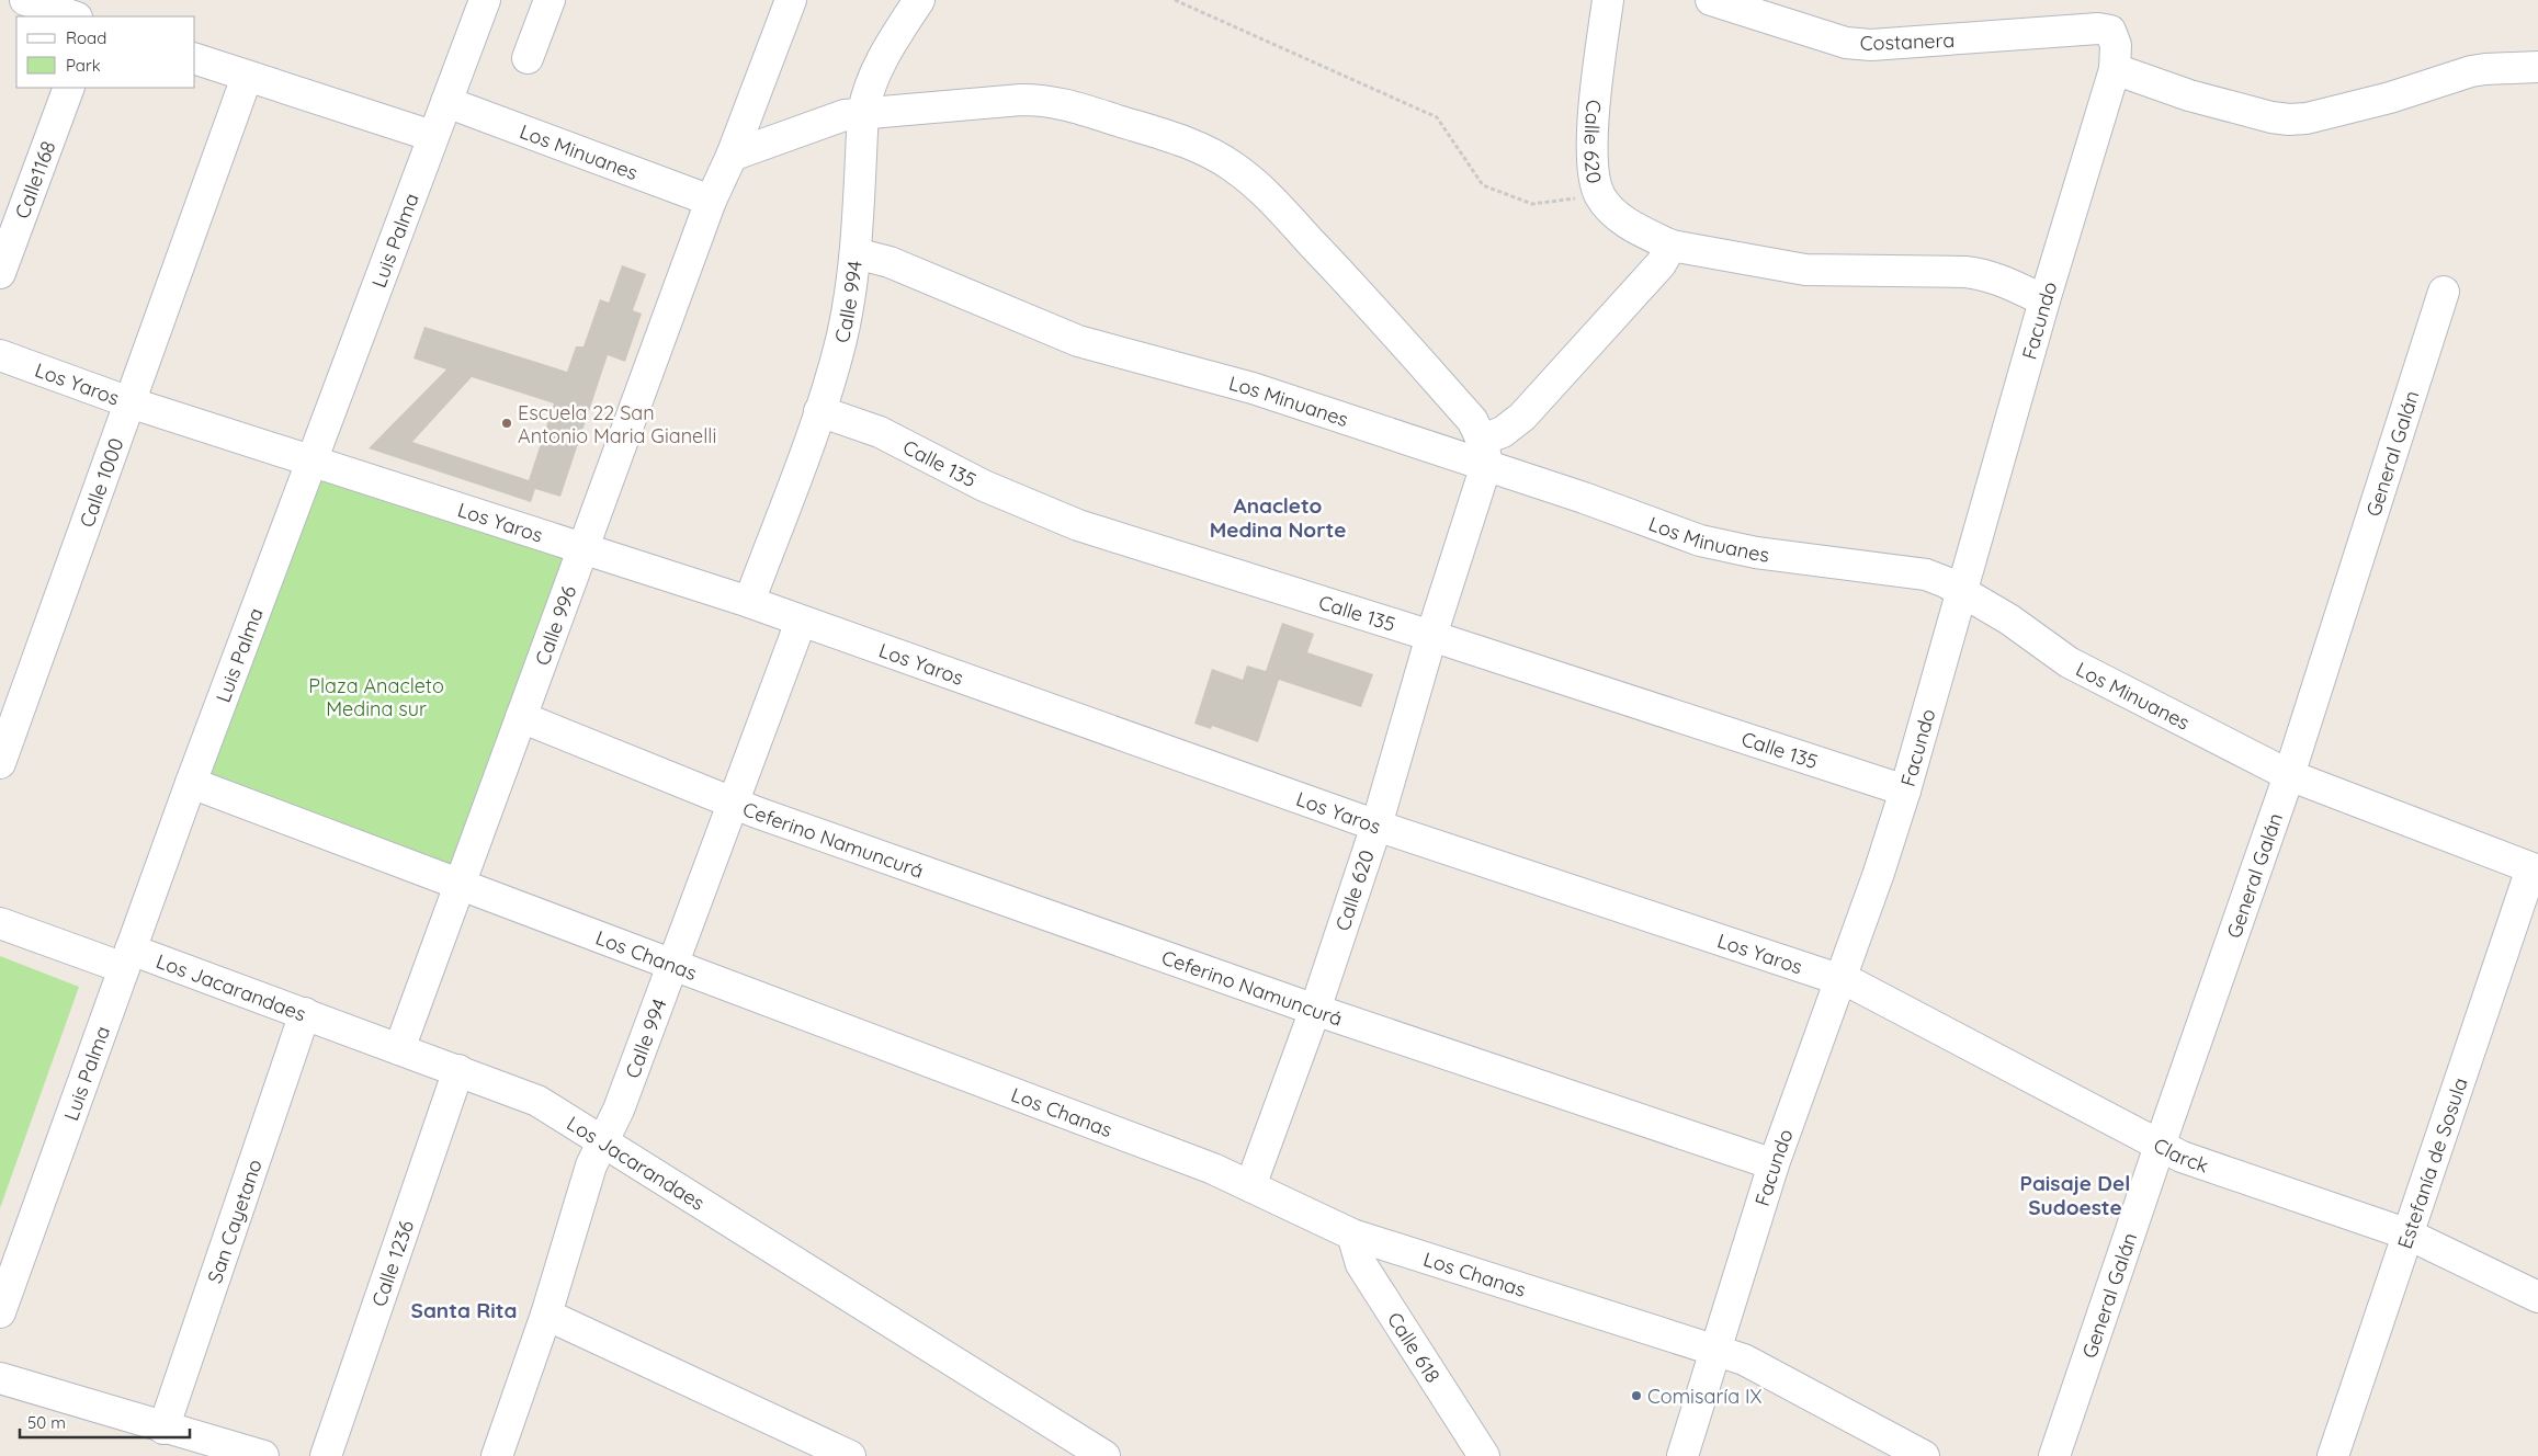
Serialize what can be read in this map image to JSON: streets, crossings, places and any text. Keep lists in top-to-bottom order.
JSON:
{
  "streets": {
    "street": [
      "Costanera",
      "Calle 620",
      "Los Minuanes",
      "Calle1168",
      "Luis Palma",
      "Calle 994",
      "Facundo",
      "Los Yaros",
      "General Galán",
      "Calle 135",
      "Calle 1000",
      "Calle 996",
      "Ceferino Namuncurá",
      "Los Chanas",
      "Los Jacarandaes",
      "Clarck",
      "Estefanía de Sosula",
      "San Cayetano",
      "Calle 1236",
      "Calle 618"
    ]
  },
  "crossings": [
    ["Costanera", "Facundo"],
    ["Calle 620", "Los Minuanes"],
    ["Calle 620", "Facundo"],
    ["Calle 620", "Los Yaros"],
    ["Calle 620", "Calle 135"],
    ["Calle 620", "Ceferino Namuncurá"],
    ["Calle 620", "Los Chanas"],
    ["Los Minuanes", "Luis Palma"],
    ["Los Minuanes", "Calle 994"],
    ["Los Minuanes", "Facundo"],
    ["Los Minuanes", "General Galán"],
    ["Los Minuanes", "Calle 996"],
    ["Los Minuanes", "Estefanía de Sosula"],
    ["Luis Palma", "Los Yaros"],
    ["Luis Palma", "Los Chanas"],
    ["Luis Palma", "Los Jacarandaes"],
    ["Calle 994", "Los Yaros"],
    ["Calle 994", "Calle 135"],
    ["Calle 994", "Ceferino Namuncurá"],
    ["Calle 994", "Los Chanas"],
    ["Calle 994", "Los Jacarandaes"],
    ["Facundo", "Los Yaros"],
    ["Facundo", "Calle 135"],
    ["Facundo", "Ceferino Namuncurá"],
    ["Facundo", "Los Chanas"],
    ["Facundo", "Clarck"],
    ["Los Yaros", "Calle 1000"],
    ["Los Yaros", "Calle 996"],
    ["Los Yaros", "Clarck"],
    ["General Galán", "Clarck"],
    ["Calle 996", "Ceferino Namuncurá"],
    ["Calle 996", "Los Chanas"],
    ["Calle 996", "Los Jacarandaes"],
    ["Los Chanas", "Calle 618"],
    ["Los Jacarandaes", "San Cayetano"],
    ["Los Jacarandaes", "Calle 1236"],
    ["Clarck", "Estefanía de Sosula"]
  ],
  "districts": ["Anacleto Medina Norte", "Paisaje Del Sudoeste", "Santa Rita"],
  "parks": ["Plaza Anacleto Medina sur"],
  "places": ["Escuela 22 San Antonio Maria Gianelli", "Comisaría IX"],
  "legend": ["Road", "Park"],
  "scale_bar": "50 m"
}
